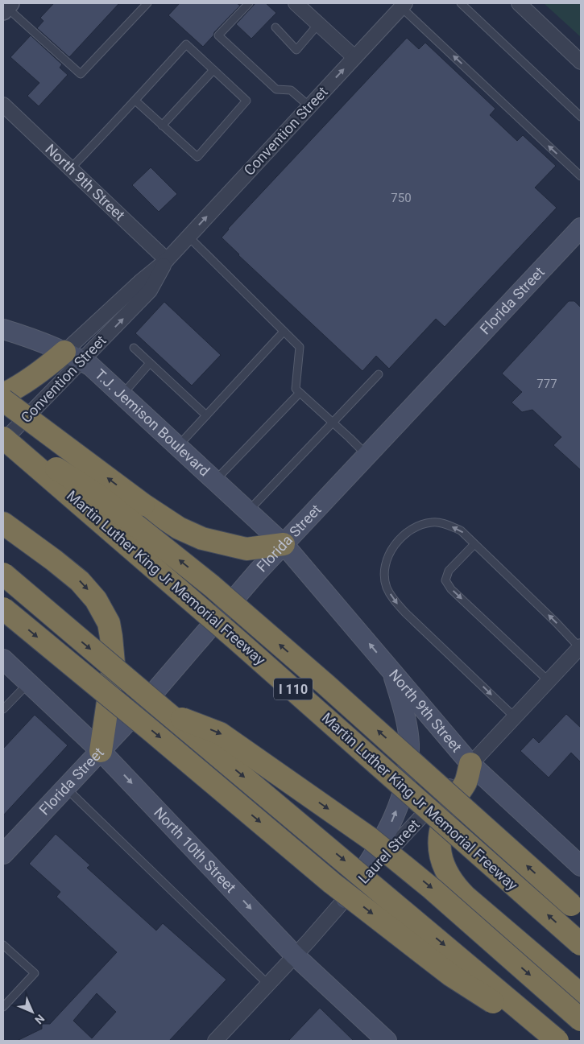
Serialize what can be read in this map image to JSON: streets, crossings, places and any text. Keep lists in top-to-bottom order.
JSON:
{
  "streets": {
    "highway": ["Martin Luther King Jr Memorial Freeway", "I 110"],
    "main road": [
      "North 9th Street",
      "Florida Street",
      "T.J. Jemison Boulevard",
      "North 10th Street"
    ],
    "street": ["Convention Street", "Laurel Street"]
  },
  "crossings": [
    ["Convention Street", "North 9th Street"],
    ["Convention Street", "T.J. Jemison Boulevard"],
    ["North 9th Street", "Florida Street"],
    ["North 9th Street", "T.J. Jemison Boulevard"],
    ["North 9th Street", "Laurel Street"],
    ["Florida Street", "T.J. Jemison Boulevard"],
    ["Florida Street", "North 10th Street"],
    ["North 10th Street", "Laurel Street"]
  ],
  "one_way": ["North 10th Street"],
  "house_numbers": ["750", "777"],
  "north": "bottom right"
}
